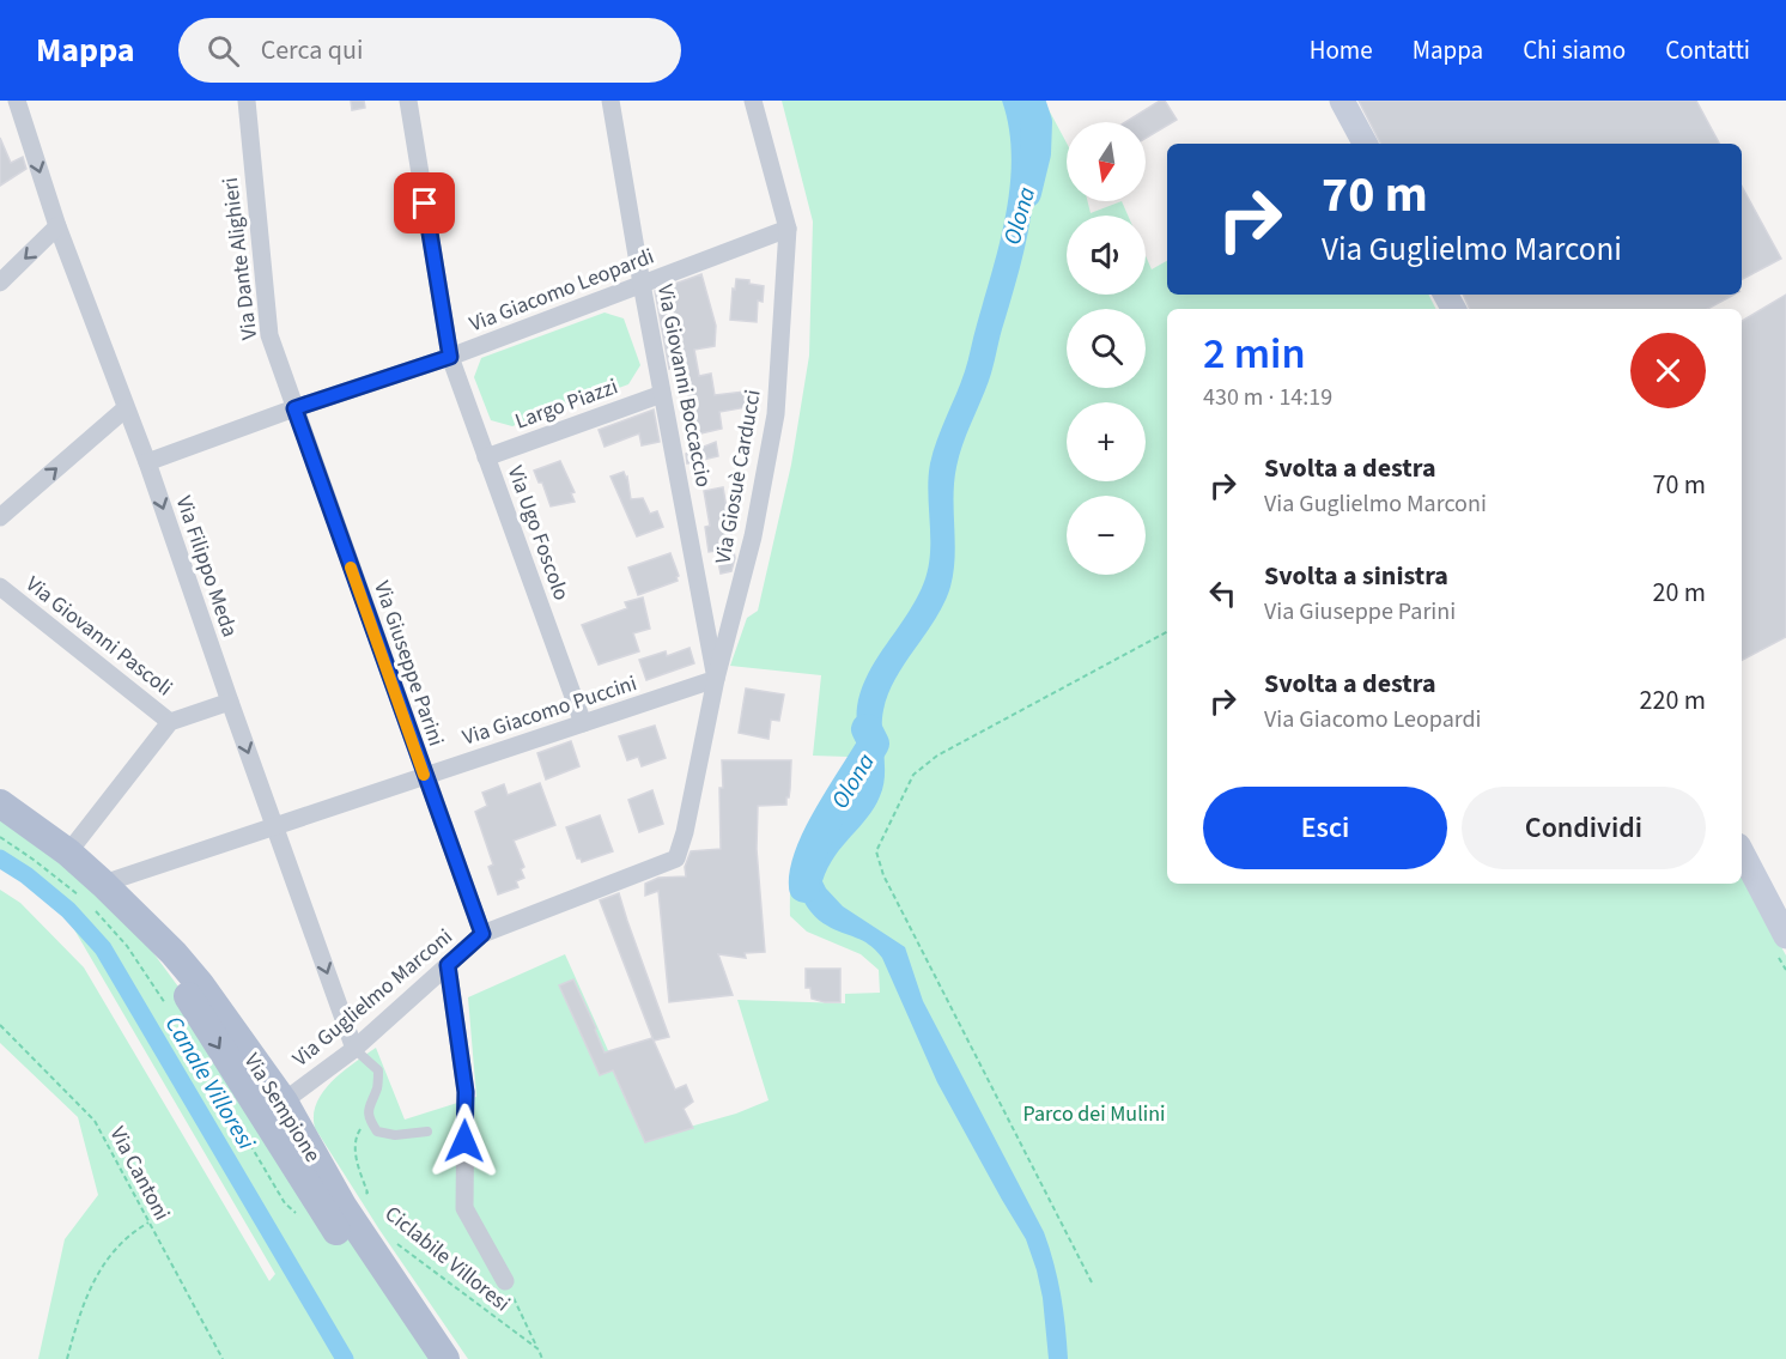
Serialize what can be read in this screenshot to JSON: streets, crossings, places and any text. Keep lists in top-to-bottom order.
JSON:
{
  "streets": {
    "main road": ["Via Sempione"],
    "street": [
      "Via Dante Alighieri",
      "Via Giacomo Leopardi",
      "Via Giovanni Boccaccio",
      "Largo Piazzi",
      "Via Giosuè Carducci",
      "Via Ugo Foscolo",
      "Via Filippo Meda",
      "Via Giovanni Pascoli",
      "Via Giuseppe Parini",
      "Via Giacomo Puccini",
      "Via Guglielmo Marconi"
    ],
    "path": ["Via Cantoni", "Ciclabile Villoresi"]
  },
  "crossings": [
    ["Via Dante Alighieri", "Via Giacomo Leopardi"],
    ["Via Dante Alighieri", "Via Giuseppe Parini"],
    ["Via Giacomo Leopardi", "Via Giovanni Boccaccio"],
    ["Via Giacomo Leopardi", "Via Giosuè Carducci"],
    ["Via Giacomo Leopardi", "Via Ugo Foscolo"],
    ["Via Giacomo Leopardi", "Via Filippo Meda"],
    ["Via Giacomo Leopardi", "Via Giuseppe Parini"],
    ["Via Giovanni Boccaccio", "Largo Piazzi"],
    ["Via Giovanni Boccaccio", "Via Giosuè Carducci"],
    ["Via Giovanni Boccaccio", "Via Giacomo Puccini"],
    ["Largo Piazzi", "Via Ugo Foscolo"],
    ["Via Giosuè Carducci", "Via Giacomo Puccini"],
    ["Via Giosuè Carducci", "Via Guglielmo Marconi"],
    ["Via Ugo Foscolo", "Via Giacomo Puccini"],
    ["Via Filippo Meda", "Via Giacomo Puccini"],
    ["Via Filippo Meda", "Via Guglielmo Marconi"],
    ["Via Giuseppe Parini", "Via Giacomo Puccini"],
    ["Via Giuseppe Parini", "Via Guglielmo Marconi"],
    ["Via Giacomo Puccini", "Via Sempione"],
    ["Via Guglielmo Marconi", "Via Sempione"]
  ],
  "one_way": ["Via Filippo Meda"],
  "water": ["Olona", "Canale Villoresi"],
  "parks": ["Parco dei Mulini"],
  "north": "bottom",
  "page": {
    "header": "Mappa",
    "search": "Cerca qui",
    "nav": [
      "Home",
      "Mappa",
      "Chi siamo",
      "Contatti"
    ],
    "map_buttons": ["+", "−"],
    "turn": ["70 m", "Via Guglielmo Marconi"],
    "heading": ["2 min", "430 m · 14:19"],
    "list": [
      {
        "name": "Svolta a destra",
        "note": "Via Guglielmo Marconi",
        "value": "70 m"
      },
      {
        "name": "Svolta a sinistra",
        "note": "Via Giuseppe Parini",
        "value": "20 m"
      },
      {
        "name": "Svolta a destra",
        "note": "Via Giacomo Leopardi",
        "value": "220 m"
      }
    ],
    "buttons": ["Esci", "Condividi"]
  }
}
